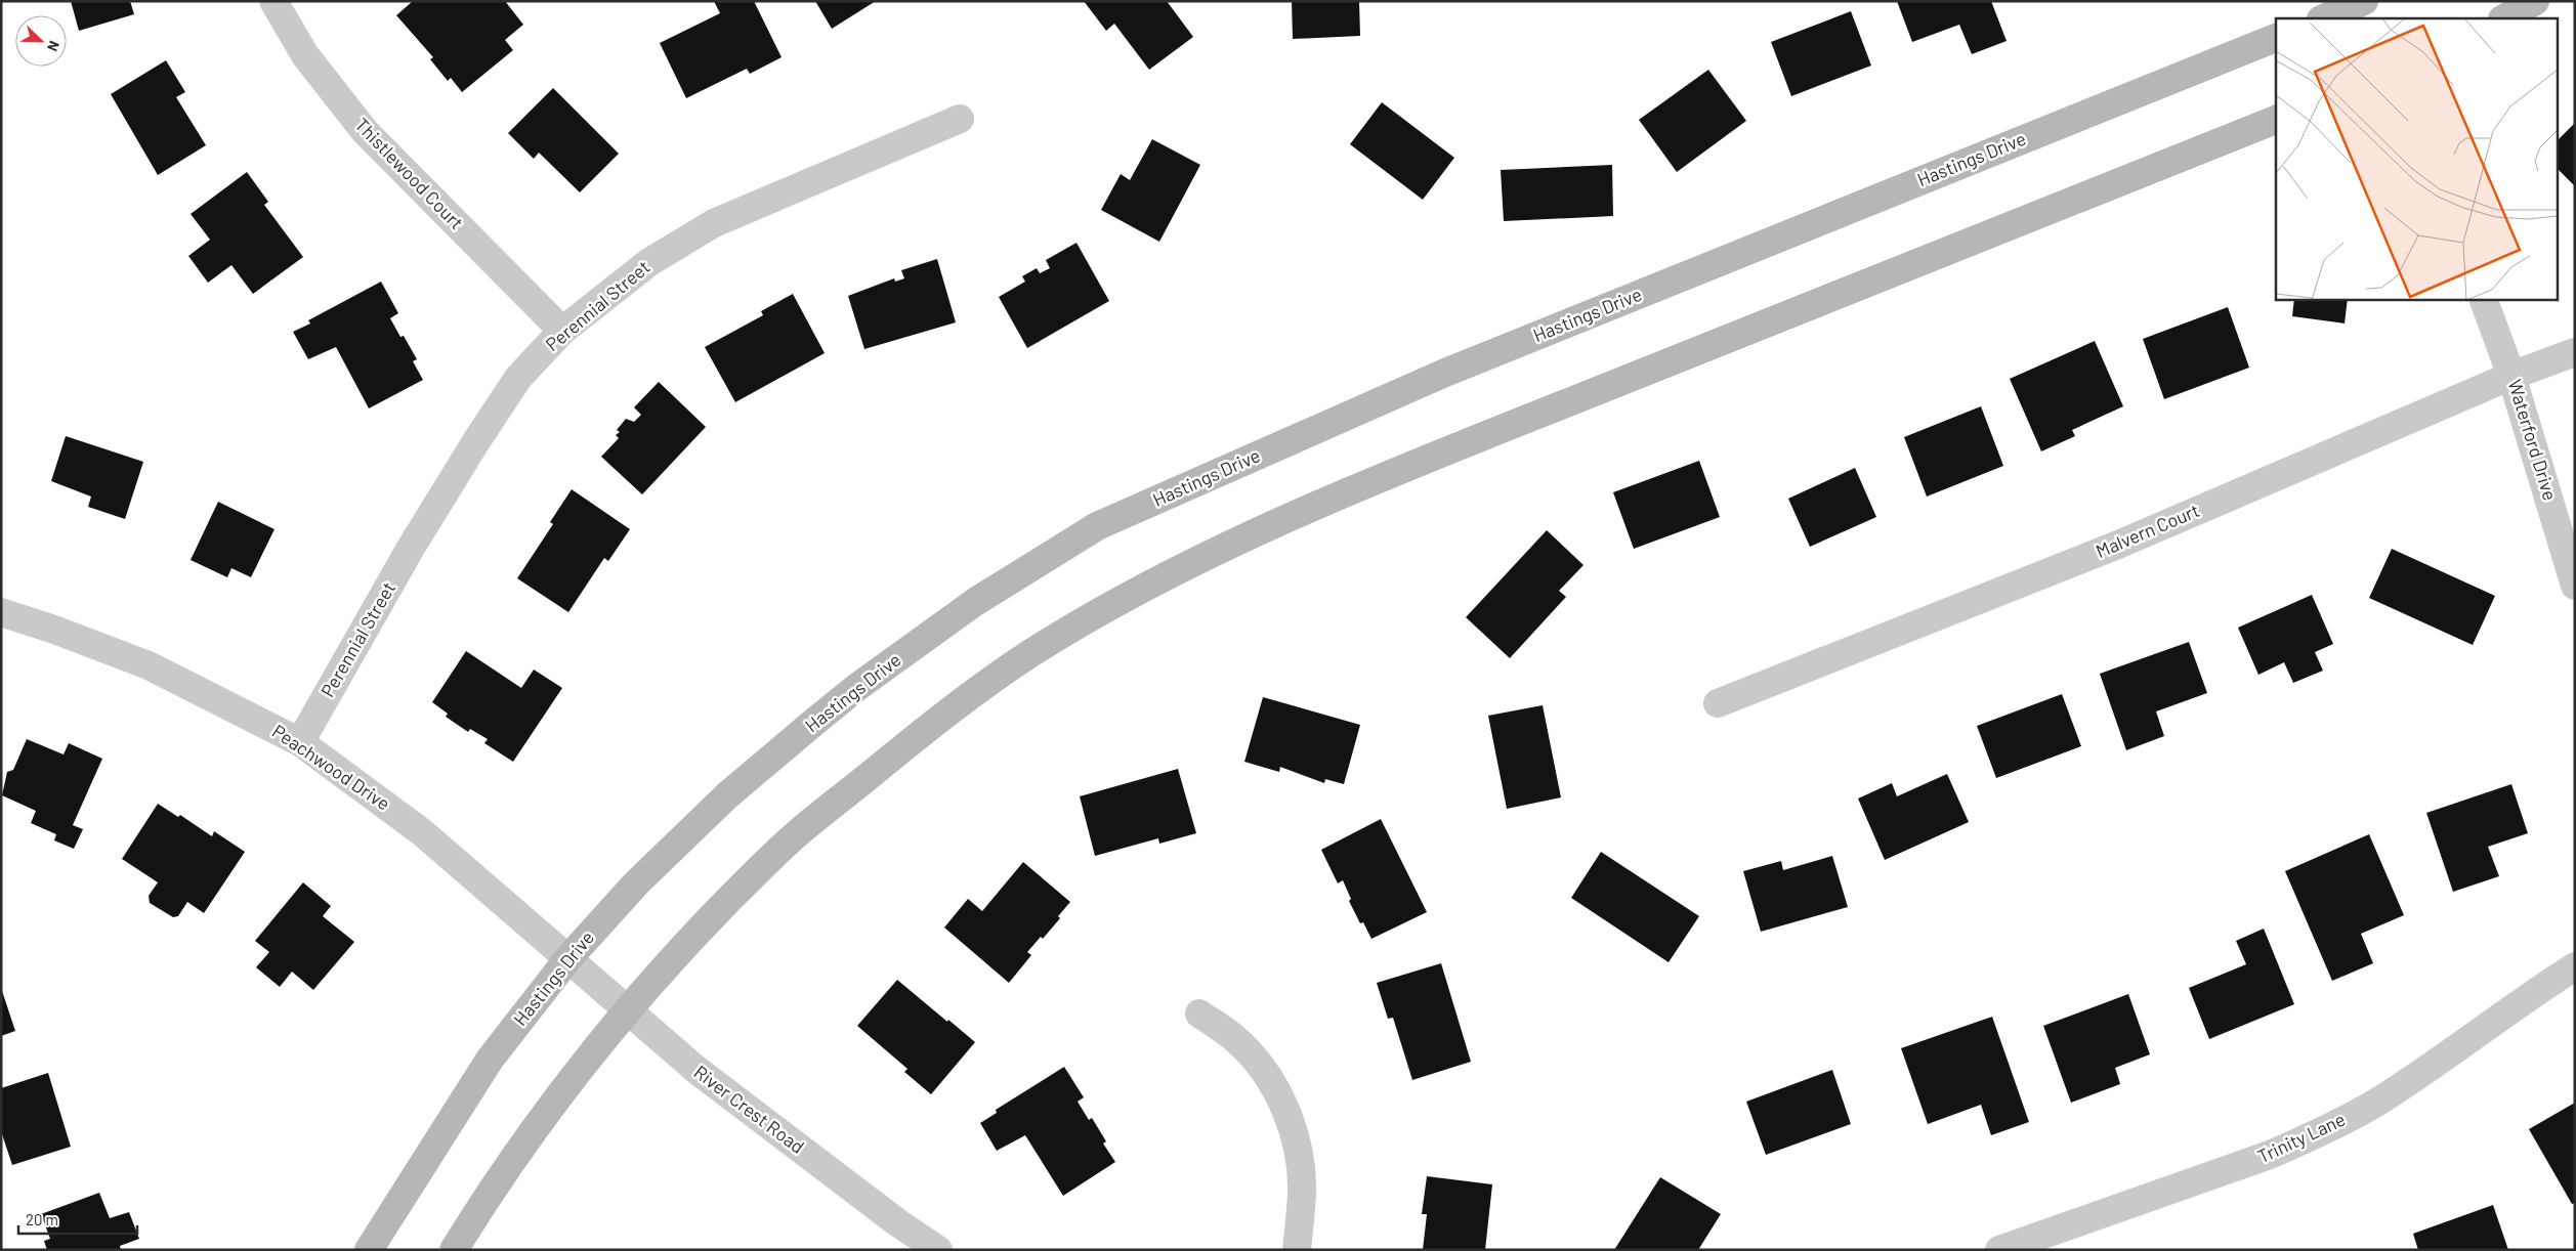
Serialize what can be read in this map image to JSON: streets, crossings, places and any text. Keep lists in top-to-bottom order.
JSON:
{
  "streets": {
    "street": [
      "Hastings Drive",
      "Thistlewood Court",
      "Perennial Street",
      "Waterford Drive",
      "Malvern Court",
      "Peachwood Drive",
      "River Crest Road",
      "Trinity Lane"
    ]
  },
  "crossings": [
    ["Hastings Drive", "Peachwood Drive"],
    ["Hastings Drive", "River Crest Road"],
    ["Thistlewood Court", "Perennial Street"],
    ["Perennial Street", "Peachwood Drive"],
    ["Waterford Drive", "Malvern Court"],
    ["Peachwood Drive", "River Crest Road"]
  ],
  "scale_bar": "20 m",
  "north": "bottom right"
}
